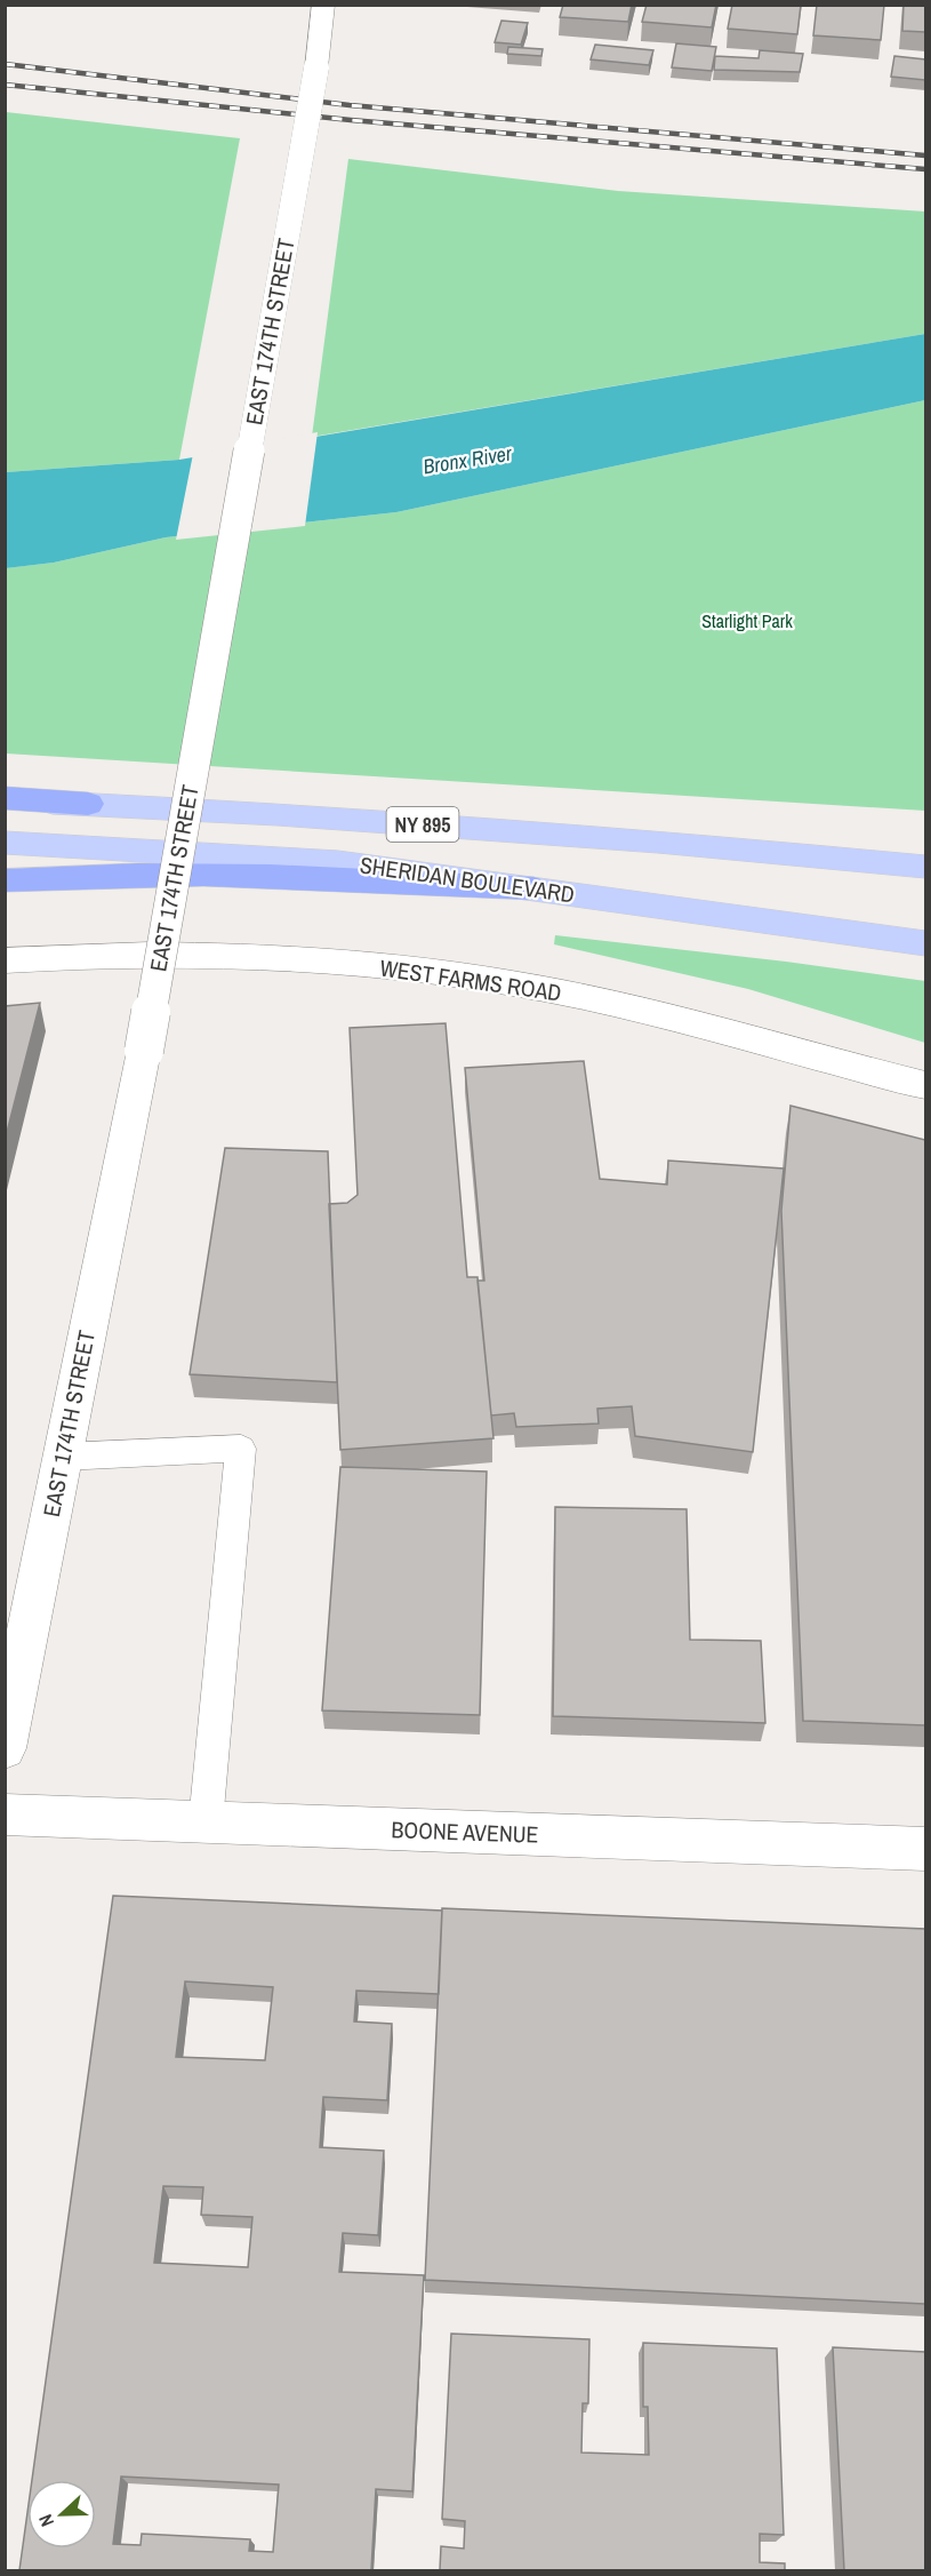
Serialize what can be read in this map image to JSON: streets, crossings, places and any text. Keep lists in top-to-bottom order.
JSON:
{
  "streets": {
    "main road": [
      "EAST 174TH STREET",
      "NY 895",
      "SHERIDAN BOULEVARD",
      "WEST FARMS ROAD",
      "BOONE AVENUE"
    ]
  },
  "water": ["Bronx River"],
  "parks": ["Starlight Park"],
  "north": "left"
}
